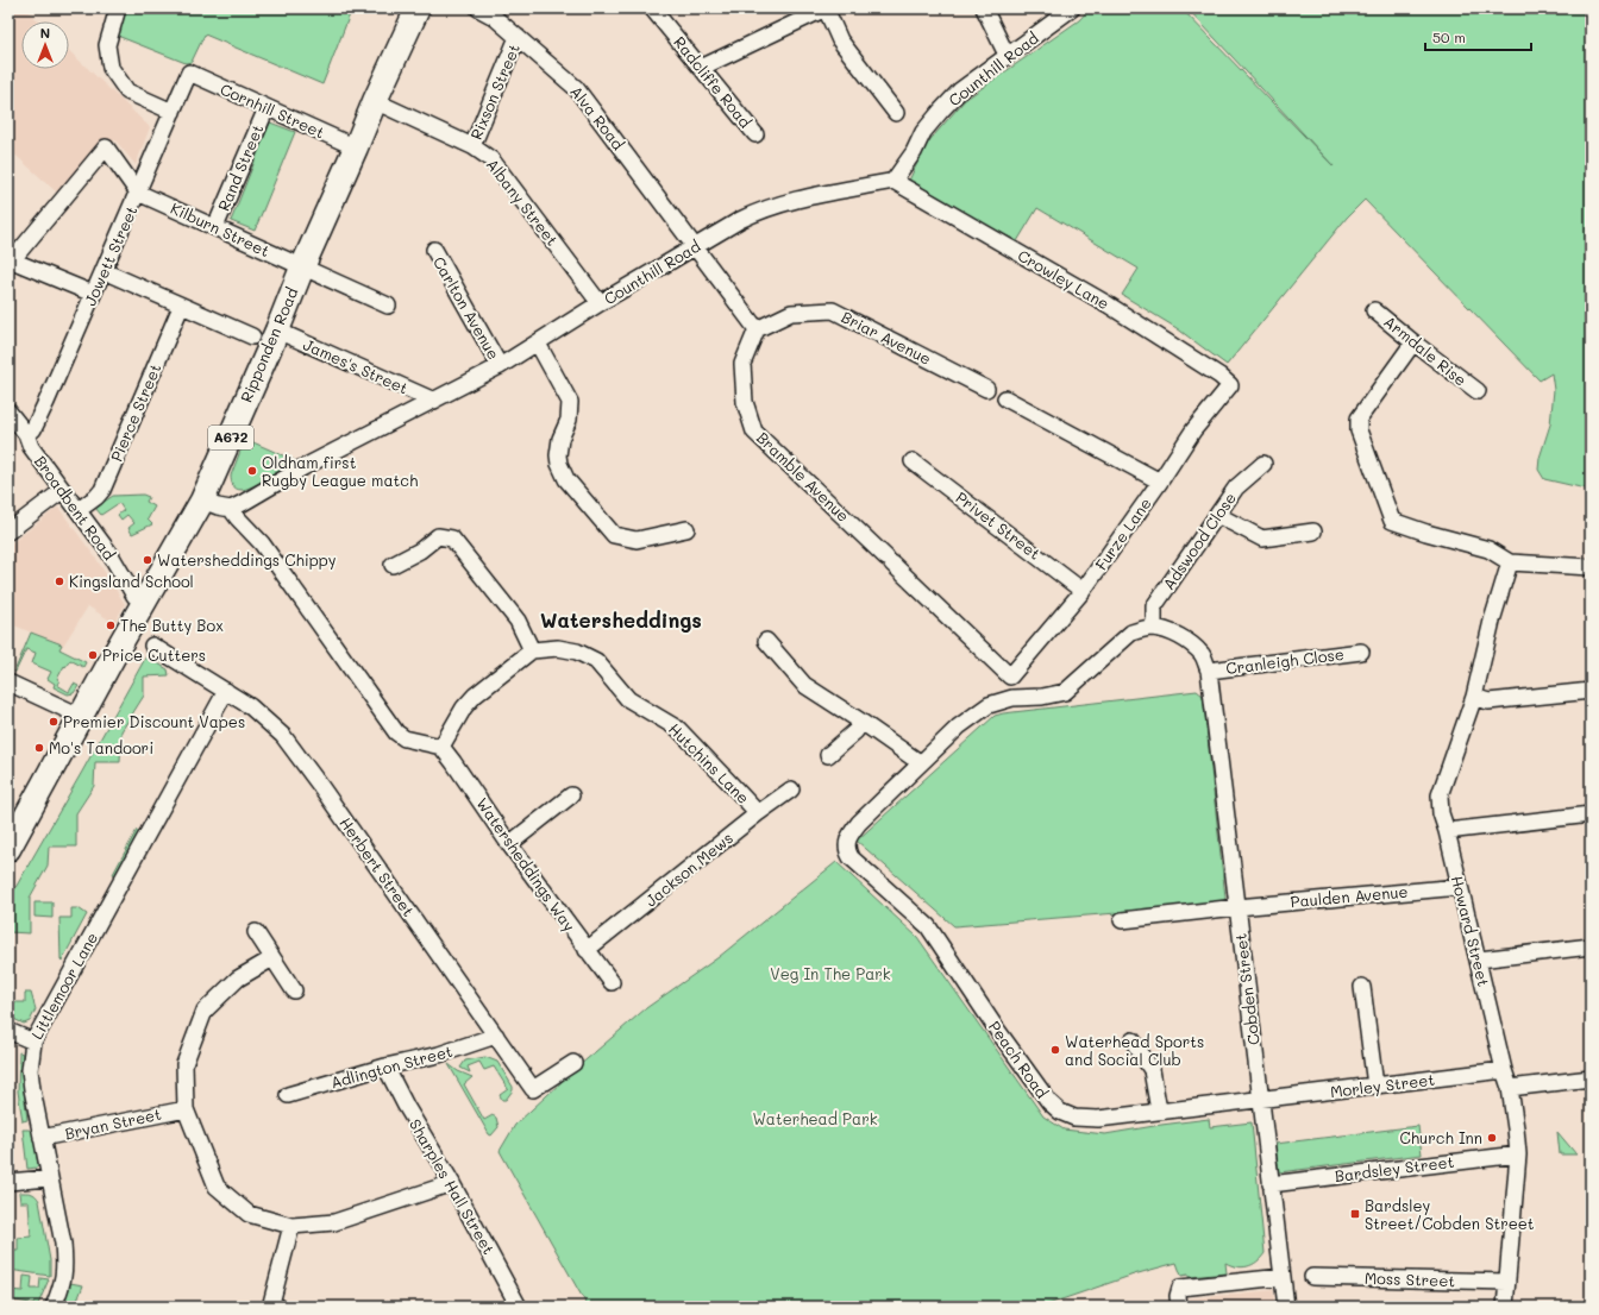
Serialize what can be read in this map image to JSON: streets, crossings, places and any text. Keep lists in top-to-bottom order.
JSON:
{
  "streets": {
    "main road": ["Ripponden Road", "A672"],
    "street": [
      "Counthill Road",
      "Radcliffe Road",
      "Rixson Street",
      "Cornhill Street",
      "Alva Road",
      "Rand Street",
      "Albany Street",
      "Kilburn Street",
      "Jowett Street",
      "Crowley Lane",
      "Carlton Avenue",
      "Briar Avenue",
      "Armdale Rise",
      "James's Street",
      "Pierce Street",
      "Bramble Avenue",
      "Broadbent Road",
      "Privet Street",
      "Furze Lane",
      "Adswood Close",
      "Cranleigh Close",
      "Hutchins Lane",
      "Watersheddings Way",
      "Herbert Street",
      "Jackson Mews",
      "Paulden Avenue",
      "Howard Street",
      "Littlemoor Lane",
      "Cobden Street",
      "Peach Road",
      "Adlington Street",
      "Morley Street",
      "Bryan Street",
      "Bardsley Street",
      "Sharples Hall Street",
      "Moss Street"
    ]
  },
  "crossings": [
    ["Counthill Road", "Alva Road"],
    ["Counthill Road", "Albany Street"],
    ["Counthill Road", "Crowley Lane"],
    ["Counthill Road", "Carlton Avenue"],
    ["Counthill Road", "James's Street"],
    ["Rixson Street", "Alva Road"],
    ["Rixson Street", "Albany Street"],
    ["Cornhill Street", "Rand Street"],
    ["Cornhill Street", "Jowett Street"],
    ["Cornhill Street", "Ripponden Road"],
    ["Alva Road", "Briar Avenue"],
    ["Alva Road", "Bramble Avenue"],
    ["Rand Street", "Kilburn Street"],
    ["Albany Street", "Ripponden Road"],
    ["Kilburn Street", "Jowett Street"],
    ["Kilburn Street", "Ripponden Road"],
    ["Jowett Street", "Broadbent Road"],
    ["Crowley Lane", "Furze Lane"],
    ["Briar Avenue", "Bramble Avenue"],
    ["Ripponden Road", "James's Street"],
    ["Ripponden Road", "Broadbent Road"],
    ["Pierce Street", "Broadbent Road"],
    ["Bramble Avenue", "Furze Lane"],
    ["Privet Street", "Furze Lane"],
    ["Cranleigh Close", "Cobden Street"],
    ["Hutchins Lane", "Jackson Mews"],
    ["Watersheddings Way", "Jackson Mews"],
    ["Herbert Street", "Littlemoor Lane"],
    ["Herbert Street", "Adlington Street"],
    ["Paulden Avenue", "Howard Street"],
    ["Paulden Avenue", "Cobden Street"],
    ["Howard Street", "Morley Street"],
    ["Howard Street", "Bardsley Street"],
    ["Howard Street", "Moss Street"],
    ["Littlemoor Lane", "Bryan Street"],
    ["Cobden Street", "Peach Road"],
    ["Cobden Street", "Morley Street"],
    ["Cobden Street", "Bardsley Street"],
    ["Peach Road", "Morley Street"],
    ["Adlington Street", "Sharples Hall Street"]
  ],
  "districts": ["Watersheddings"],
  "parks": ["Veg In The Park", "Waterhead Park"],
  "places": {
    "other": [
      "Oldham first Rugby League match",
      "Watersheddings Chippy",
      "Kingsland School",
      "The Butty Box",
      "Price Cutters",
      "Premier Discount Vapes",
      "Mo's Tandoori",
      "Waterhead Sports and Social Club",
      "Church Inn"
    ],
    "transit": ["Bardsley Street/Cobden Street"]
  },
  "scale_bar": "50 m",
  "north": "top"
}
